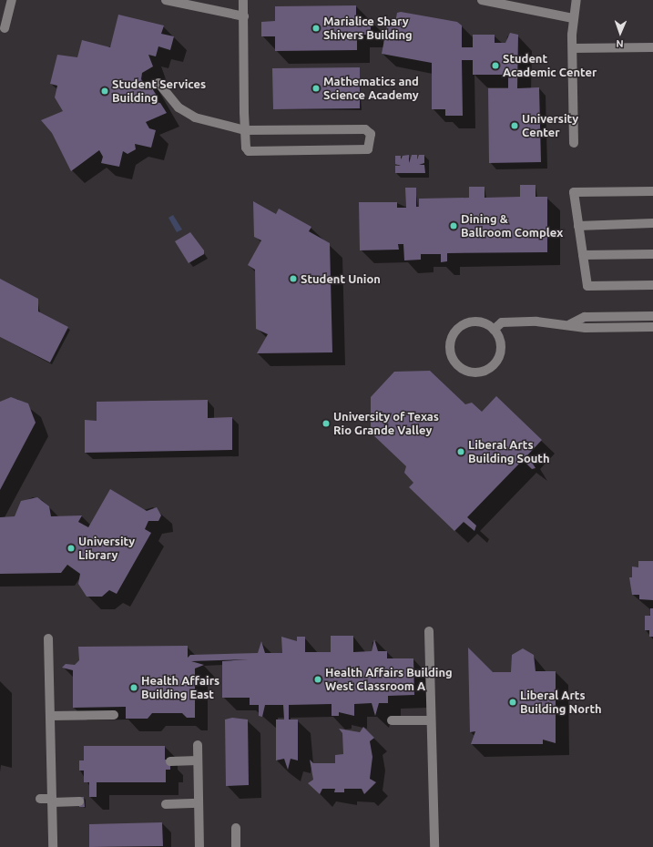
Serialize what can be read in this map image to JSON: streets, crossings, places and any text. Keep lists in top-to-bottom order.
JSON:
{
  "places": [
    "Marialice Shary Shivers Building",
    "Student Academic Center",
    "Mathematics and Science Academy",
    "Student Services Building",
    "University Center",
    "Dining & Ballroom Complex",
    "Student Union",
    "University of Texas Rio Grande Valley",
    "Liberal Arts Building South",
    "University Library",
    "Health Affairs Building West Classroom A",
    "Health Affairs Building East",
    "Liberal Arts Building North"
  ],
  "north": "bottom"
}
